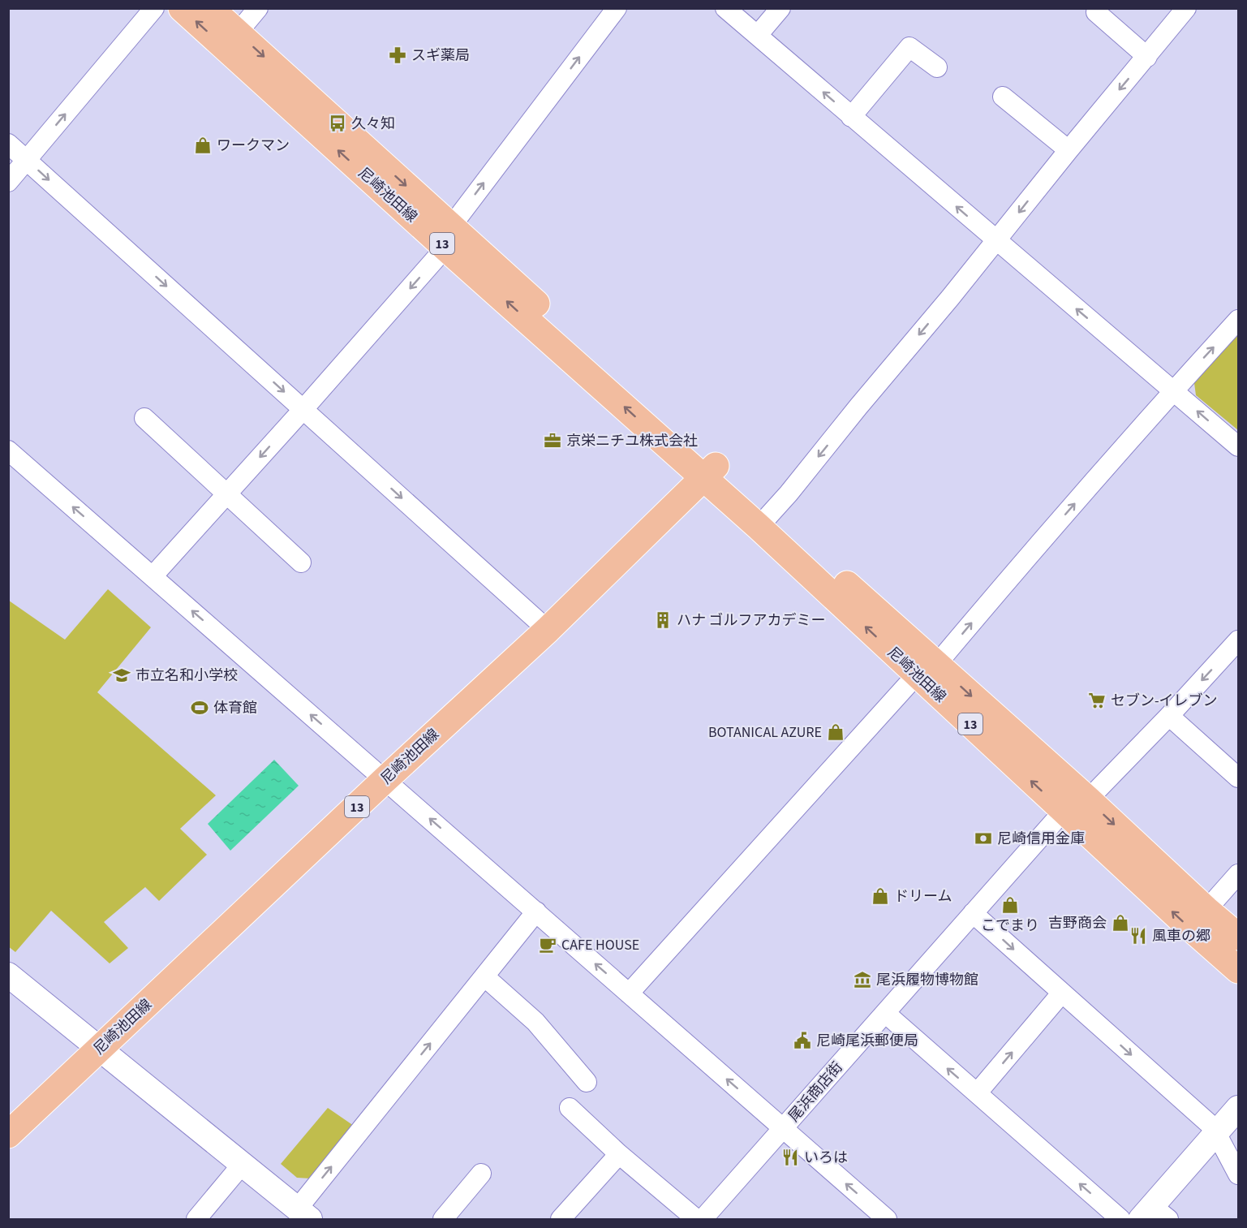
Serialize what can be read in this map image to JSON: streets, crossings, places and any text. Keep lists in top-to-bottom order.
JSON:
{
  "streets": {
    "main road": ["尼崎池田線", "13"],
    "street": ["尾浜商店街"]
  },
  "crossings": [
    ["尼崎池田線", "尾浜商店街"]
  ],
  "places": {
    "pharmacy": ["スギ薬局"],
    "bus stop": ["久々知"],
    "shop": [
      "ワークマン",
      "BOTANICAL AZURE",
      "ドリーム",
      "こでまり",
      "吉野商会"
    ],
    "office": ["京栄ニチユ株式会社"],
    "building": ["ハナ ゴルフアカデミー"],
    "school or university": ["市立名和小学校"],
    "supermarket": ["セブン-イレブン"],
    "sports": ["体育館"],
    "bank": ["尼崎信用金庫"],
    "restaurant": ["風車の郷", "いろは"],
    "cafe": ["CAFE HOUSE"],
    "museum": ["尾浜履物博物館"],
    "public building": ["尼崎尾浜郵便局"]
  }
}
